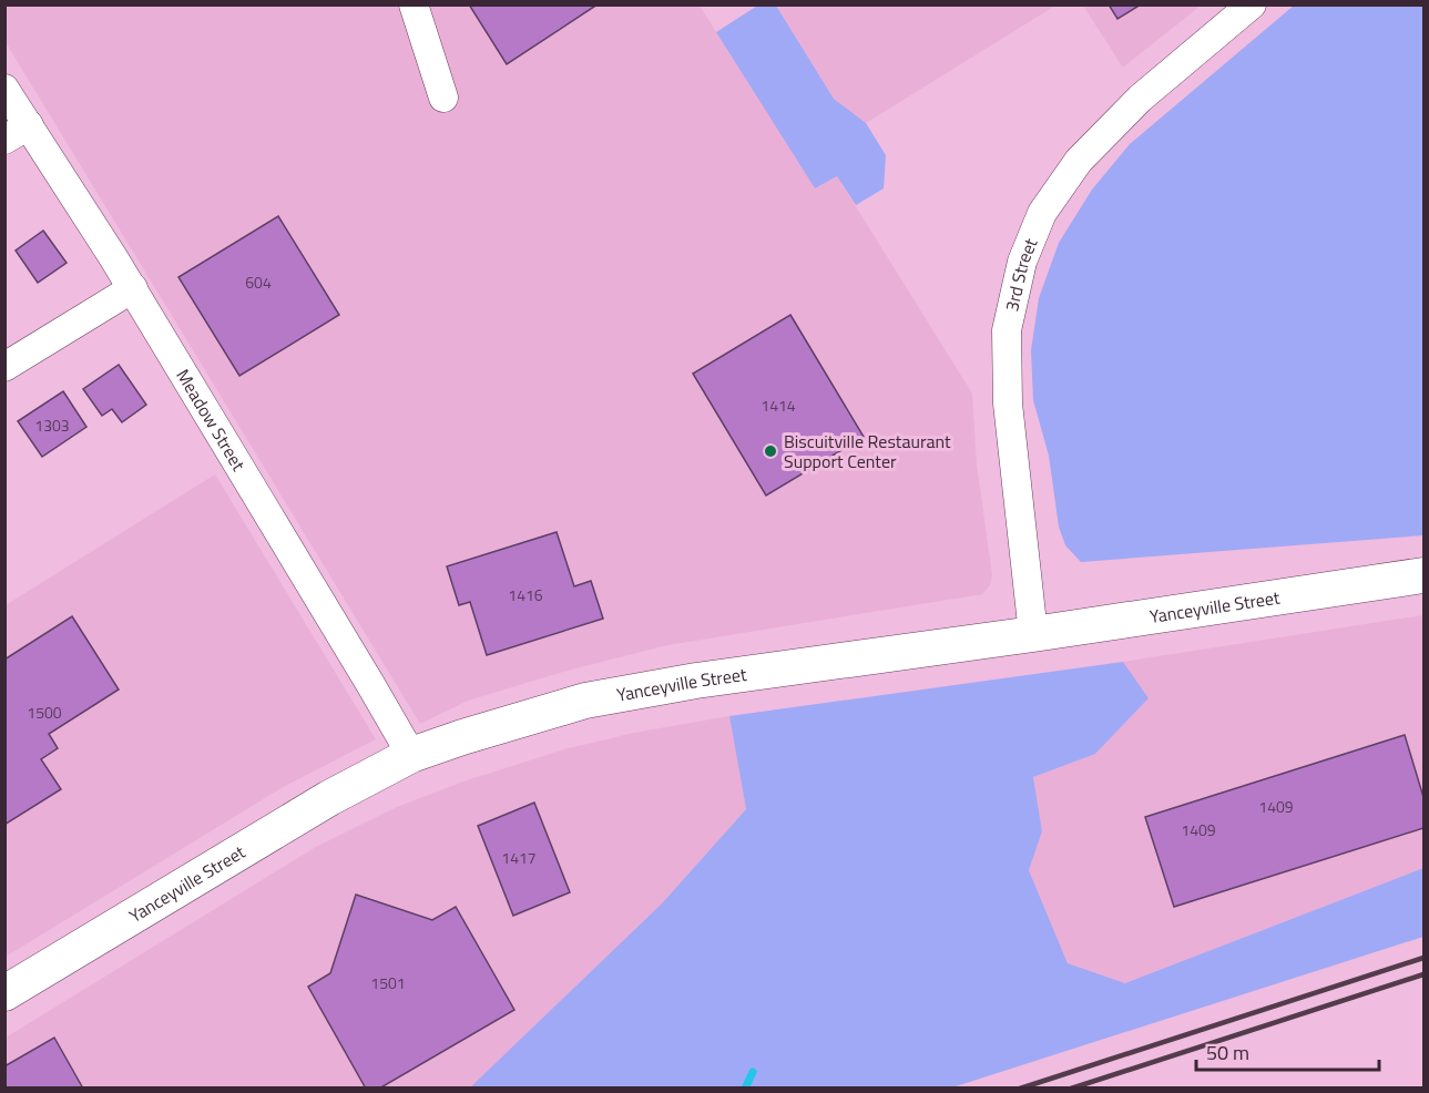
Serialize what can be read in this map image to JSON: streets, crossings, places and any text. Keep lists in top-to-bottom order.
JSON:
{
  "streets": {
    "main road": ["Yanceyville Street"],
    "street": ["3rd Street", "Meadow Street"]
  },
  "crossings": [
    ["3rd Street", "Yanceyville Street"],
    ["Meadow Street", "Yanceyville Street"]
  ],
  "places": ["Biscuitville Restaurant Support Center"],
  "house_numbers": [
    "604",
    "1414",
    "1303",
    "1416",
    "1500",
    "1409",
    "1409",
    "1417",
    "1501"
  ],
  "scale_bar": "50 m"
}
